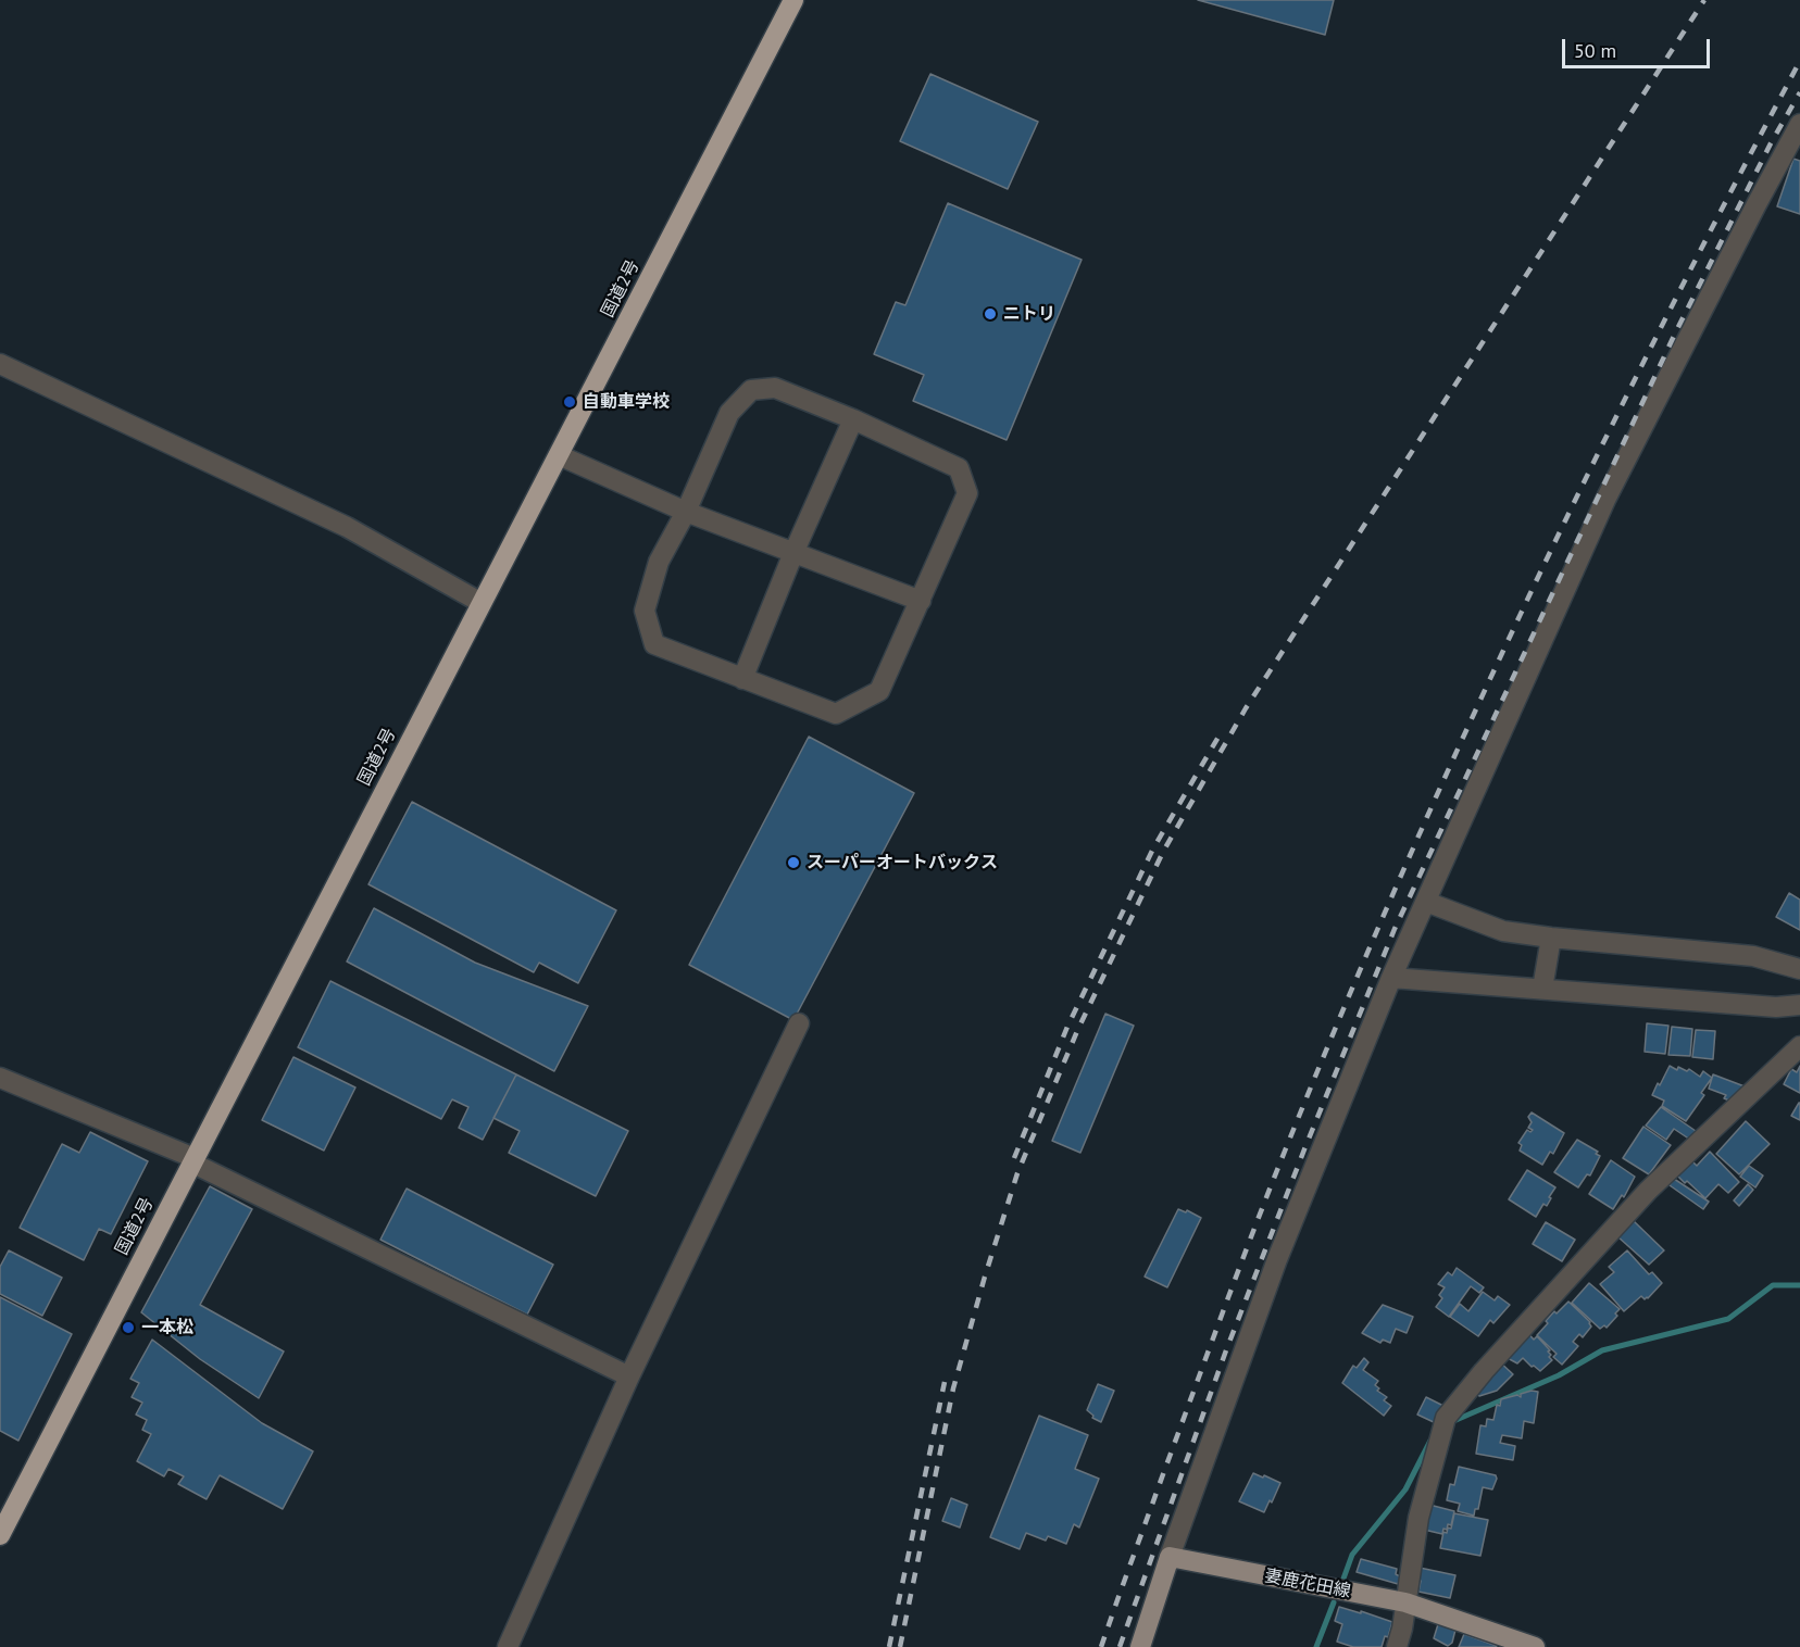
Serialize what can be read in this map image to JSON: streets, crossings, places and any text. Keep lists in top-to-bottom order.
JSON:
{
  "streets": {
    "highway": ["国道2号"],
    "main road": ["妻鹿花田線"]
  },
  "places": [
    "ニトリ",
    "自動車学校",
    "スーパーオートバックス",
    "一本松"
  ],
  "scale_bar": "50 m"
}
